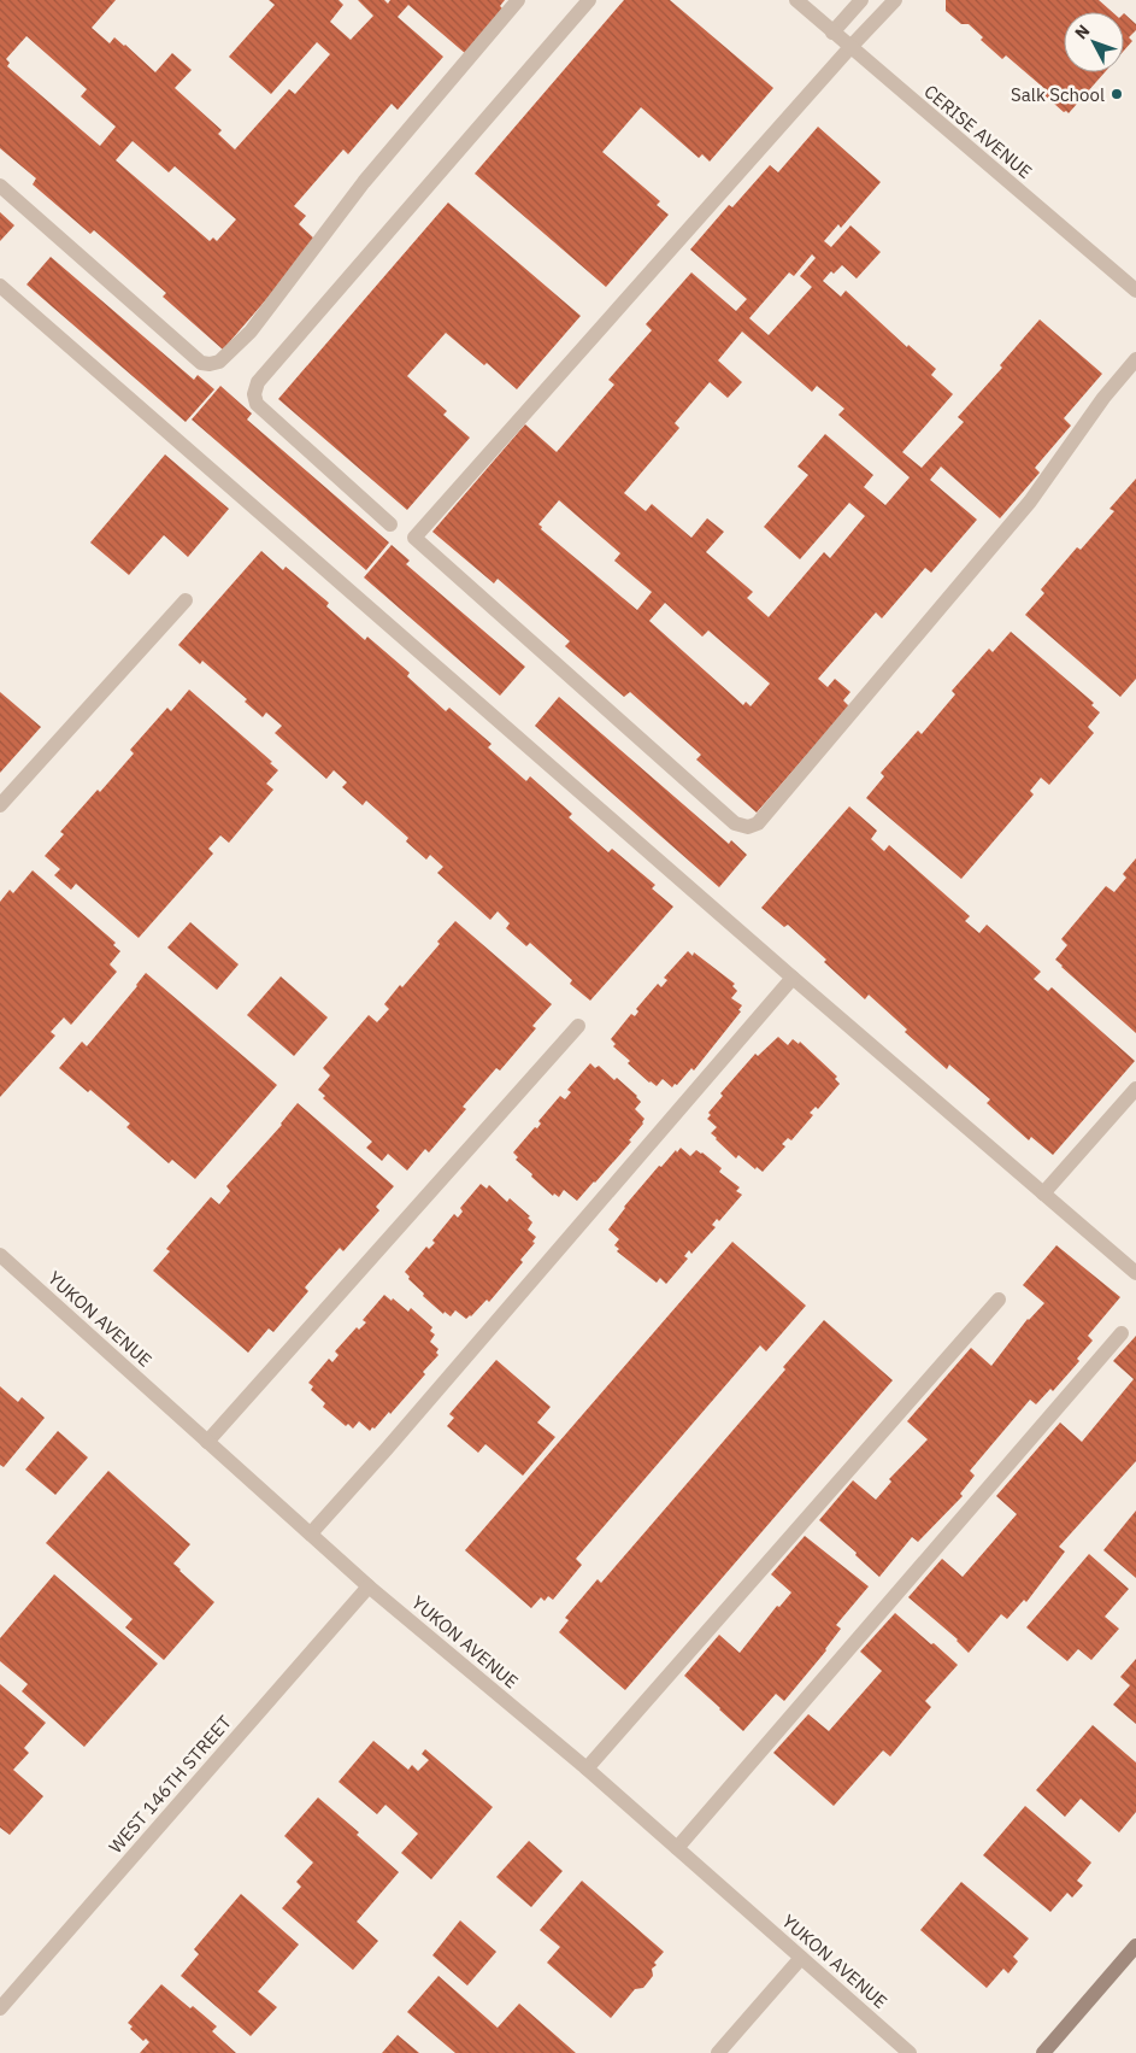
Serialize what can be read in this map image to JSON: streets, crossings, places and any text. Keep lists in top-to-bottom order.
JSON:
{
  "streets": {
    "street": ["CERISE AVENUE", "YUKON AVENUE", "WEST 146TH STREET"]
  },
  "crossings": [
    ["YUKON AVENUE", "WEST 146TH STREET"]
  ],
  "places": ["Salk School"],
  "north": "top left"
}
